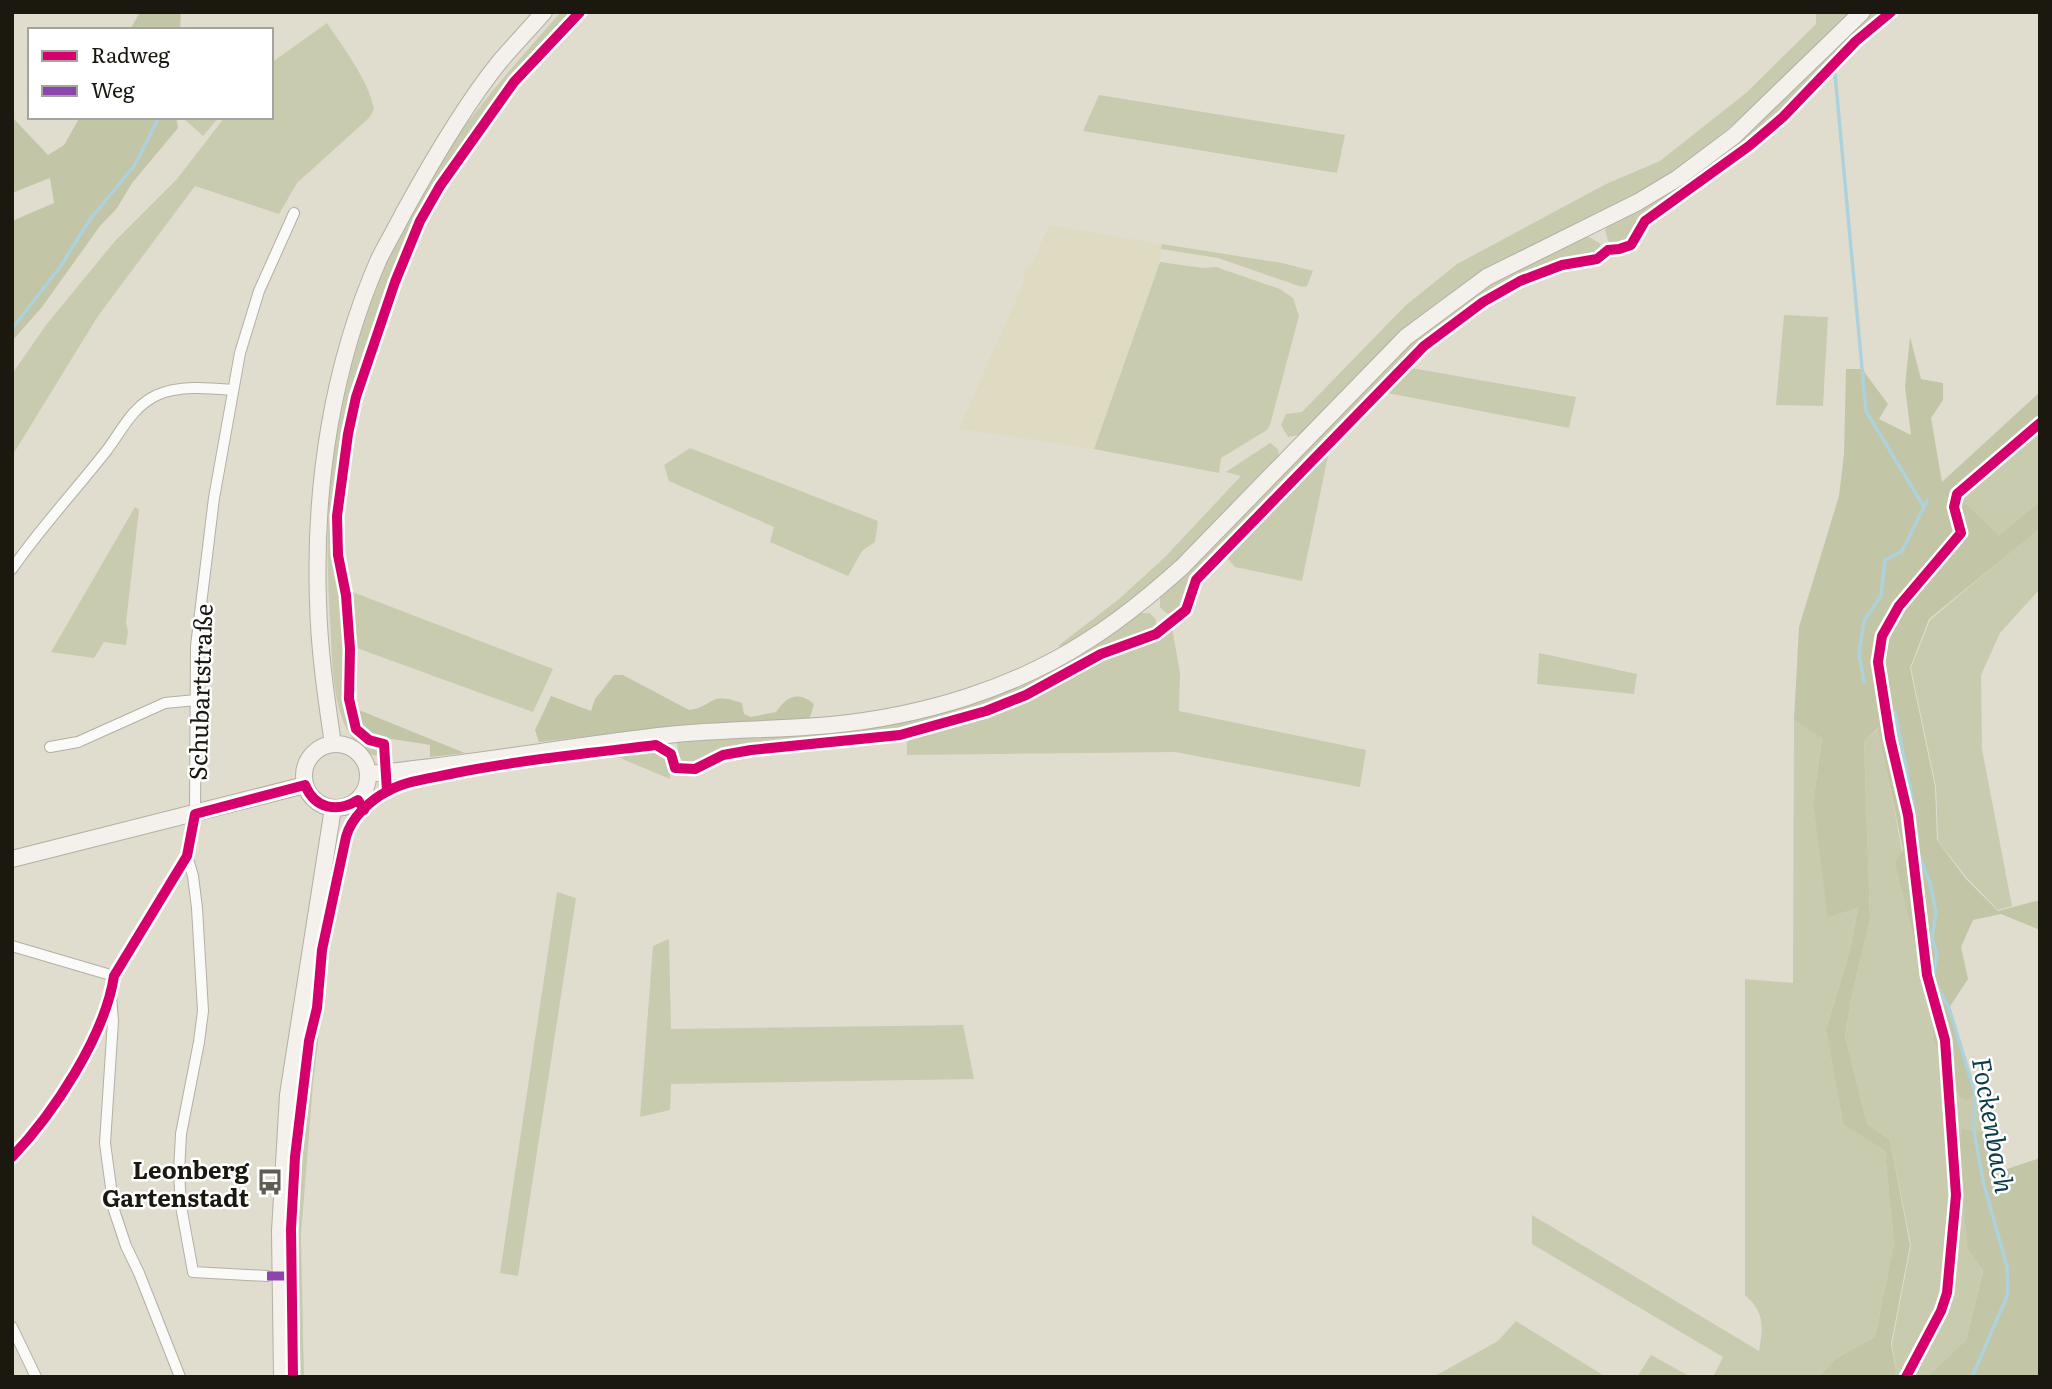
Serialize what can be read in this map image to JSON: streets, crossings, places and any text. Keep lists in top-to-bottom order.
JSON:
{
  "streets": {
    "street": ["Schubartstraße"]
  },
  "water": ["Fockenbach"],
  "places": {
    "bus stop": ["Leonberg Gartenstadt"]
  },
  "legend": ["Radweg", "Weg"]
}
